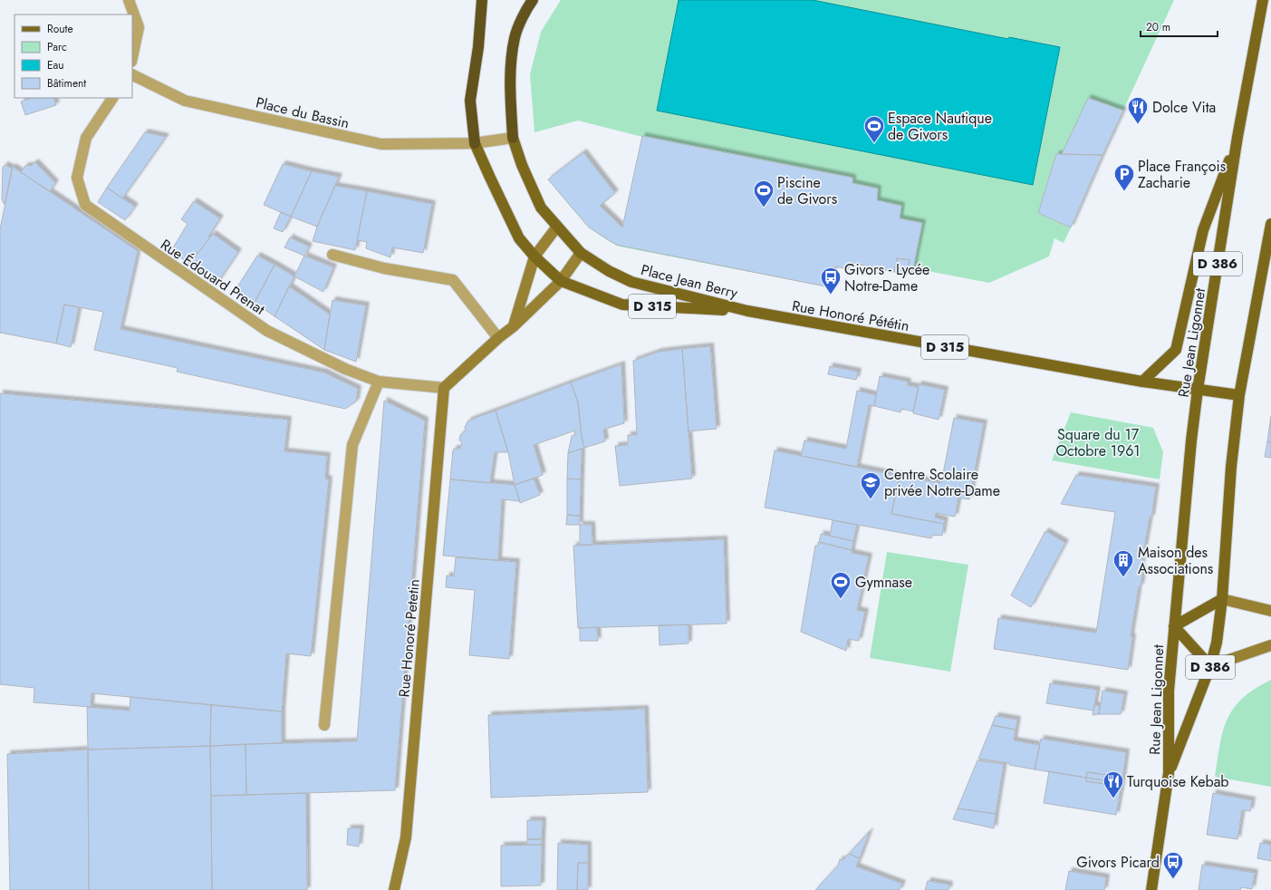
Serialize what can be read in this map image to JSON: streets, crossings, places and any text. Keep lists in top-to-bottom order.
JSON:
{
  "streets": {
    "main road": [
      "D 386",
      "Place Jean Berry",
      "D 315",
      "Rue Honoré Pététin",
      "Rue Jean Ligonnet"
    ],
    "street": ["Place du Bassin", "Rue Édouard Prenat", "Rue Honoré Petetin"]
  },
  "crossings": [
    ["Place du Bassin", "Place Jean Berry"],
    ["Rue Édouard Prenat", "Rue Honoré Petetin"],
    ["Place Jean Berry", "Rue Honoré Pététin"],
    ["Rue Honoré Pététin", "Rue Jean Ligonnet"]
  ],
  "parks": ["Square du 17 Octobre 1961"],
  "places": {
    "restaurant": ["Dolce Vita", "Turquoise Kebab"],
    "sports": ["Espace Nautique de Givors", "Piscine de Givors", "Gymnase"],
    "parking": ["Place François Zacharie"],
    "bus stop": ["Givors - Lycée Notre-Dame", "Givors Picard"],
    "school or university": ["Centre Scolaire privée Notre-Dame"],
    "building": ["Maison des Associations"]
  },
  "legend": [
    "Route",
    "Parc",
    "Eau",
    "Bâtiment"
  ],
  "scale_bar": "20 m"
}
